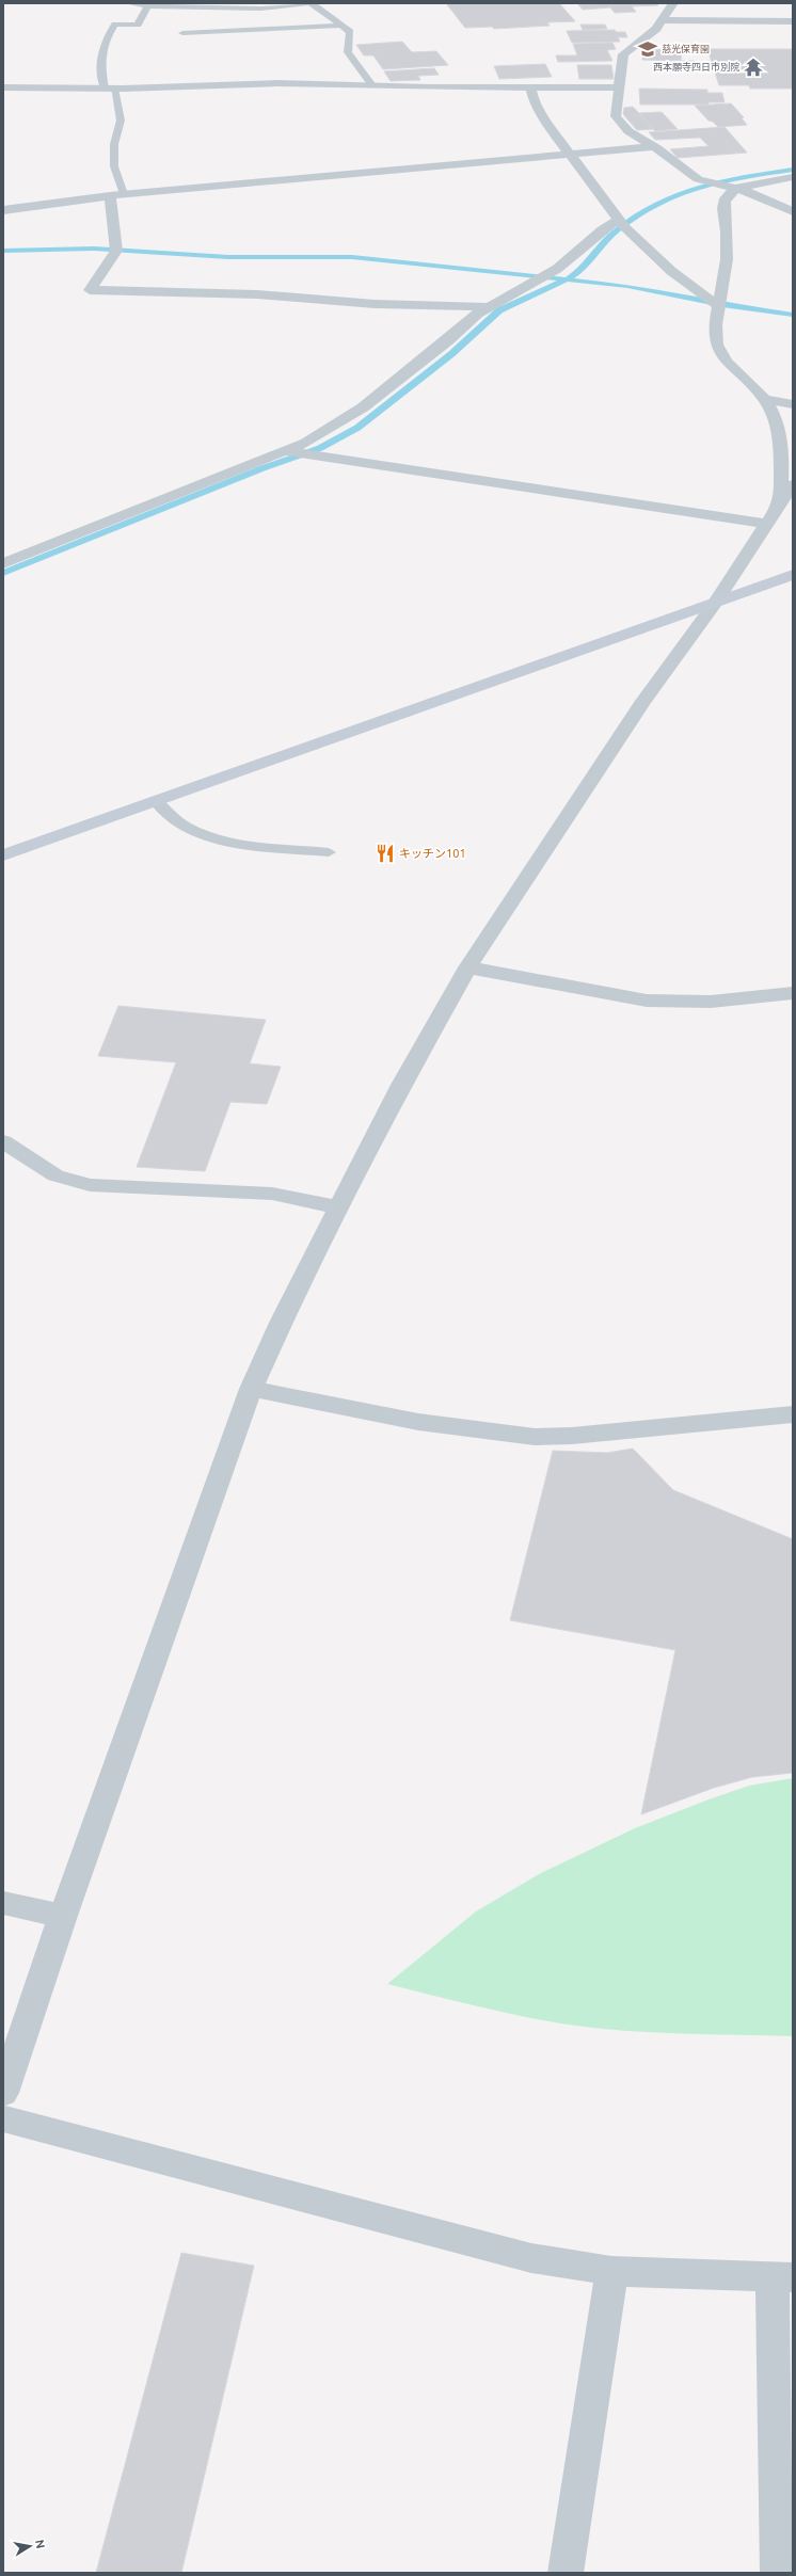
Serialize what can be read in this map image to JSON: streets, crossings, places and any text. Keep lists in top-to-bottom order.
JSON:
{
  "places": {
    "school or university": ["慈光保育園"],
    "temple": ["西本願寺四日市別院"],
    "restaurant": ["キッチン101"]
  },
  "north": "right"
}
